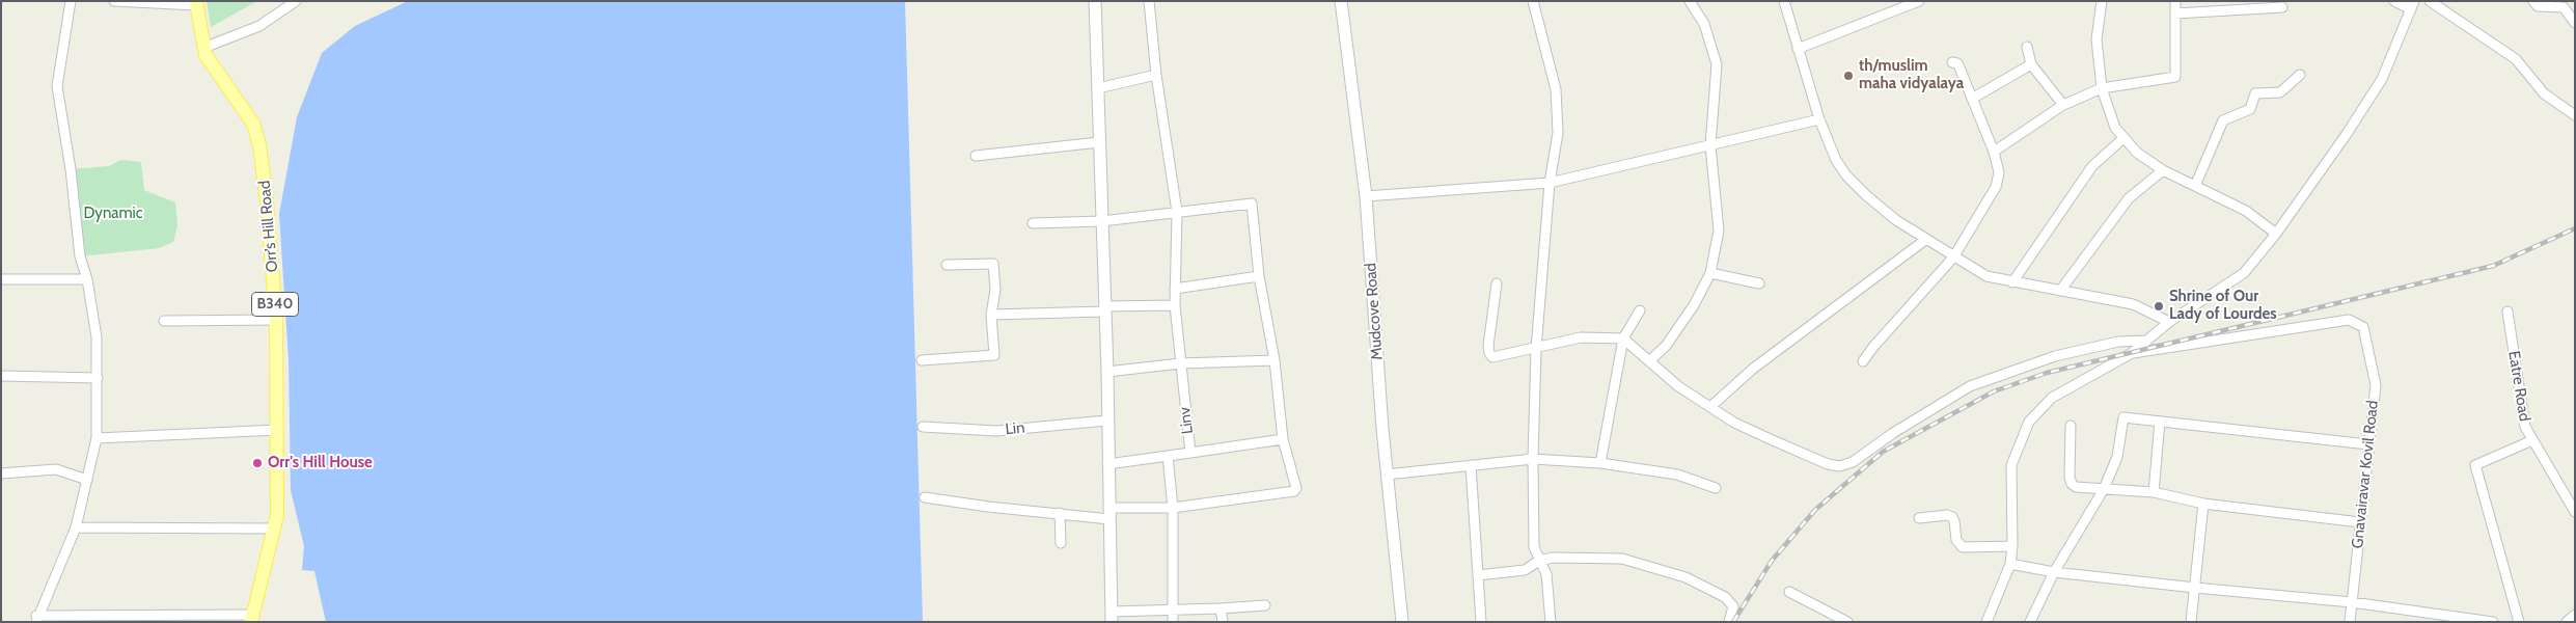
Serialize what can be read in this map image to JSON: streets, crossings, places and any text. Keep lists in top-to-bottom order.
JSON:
{
  "streets": {
    "main road": ["Orr’s Hill Road", "B340"],
    "street": [
      "Mudcove Road",
      "Eatre Road",
      "Linv",
      "Lin",
      "Gnavairavar Kovil Road"
    ]
  },
  "parks": ["Dynamic"],
  "places": ["th/muslim maha vidyalaya", "Shrine of Our Lady of Lourdes", "Orr's Hill House"]
}
